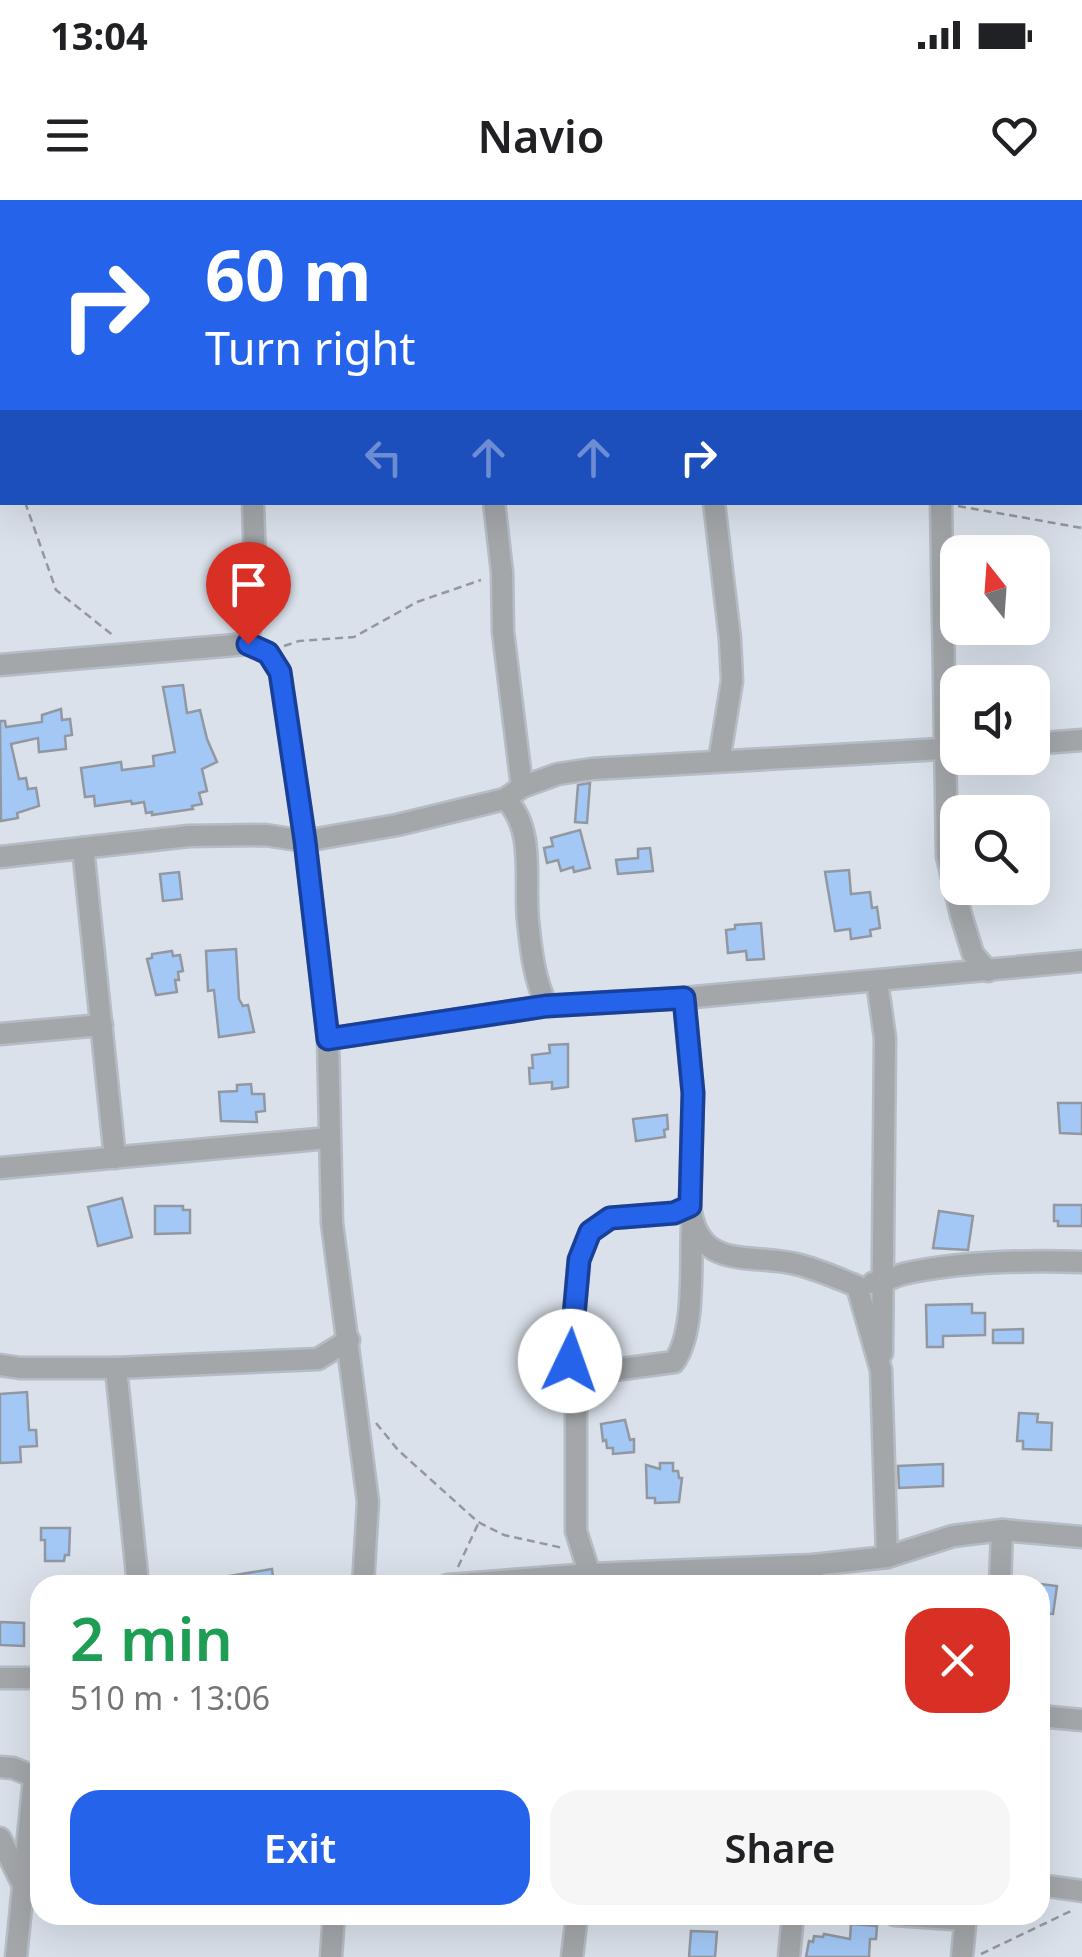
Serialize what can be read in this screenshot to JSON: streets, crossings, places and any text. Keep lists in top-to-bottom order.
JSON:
{
  "north": "top",
  "page": {
    "status": "13:04",
    "header": "Navio",
    "turn": ["60 m", "Turn right"],
    "heading": ["2 min", "510 m · 13:06"],
    "buttons": ["Exit", "Share"]
  }
}
